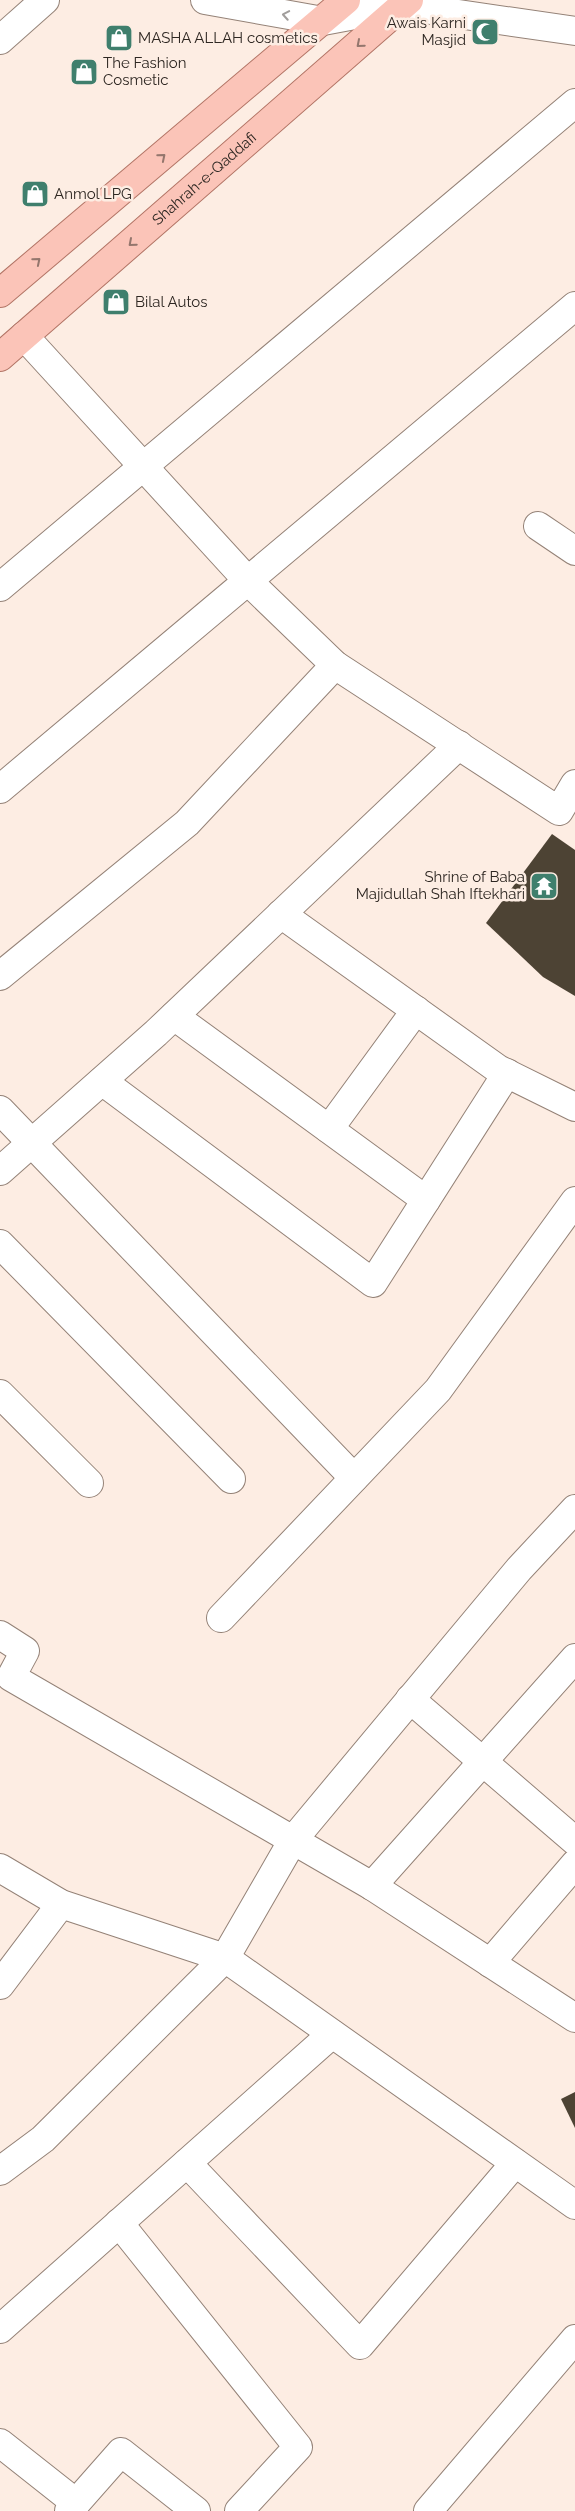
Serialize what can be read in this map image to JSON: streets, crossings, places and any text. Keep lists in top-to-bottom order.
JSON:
{
  "streets": {
    "main road": ["Shahrah-e-Qaddafi"]
  },
  "places": {
    "mosque": ["Awais Karni Masjid"],
    "shop": [
      "MASHA ALLAH cosmetics",
      "The Fashion Cosmetic",
      "Anmol LPG",
      "Bilal Autos"
    ],
    "temple": ["Shrine of Baba Majidullah Shah Iftekhari"]
  }
}
